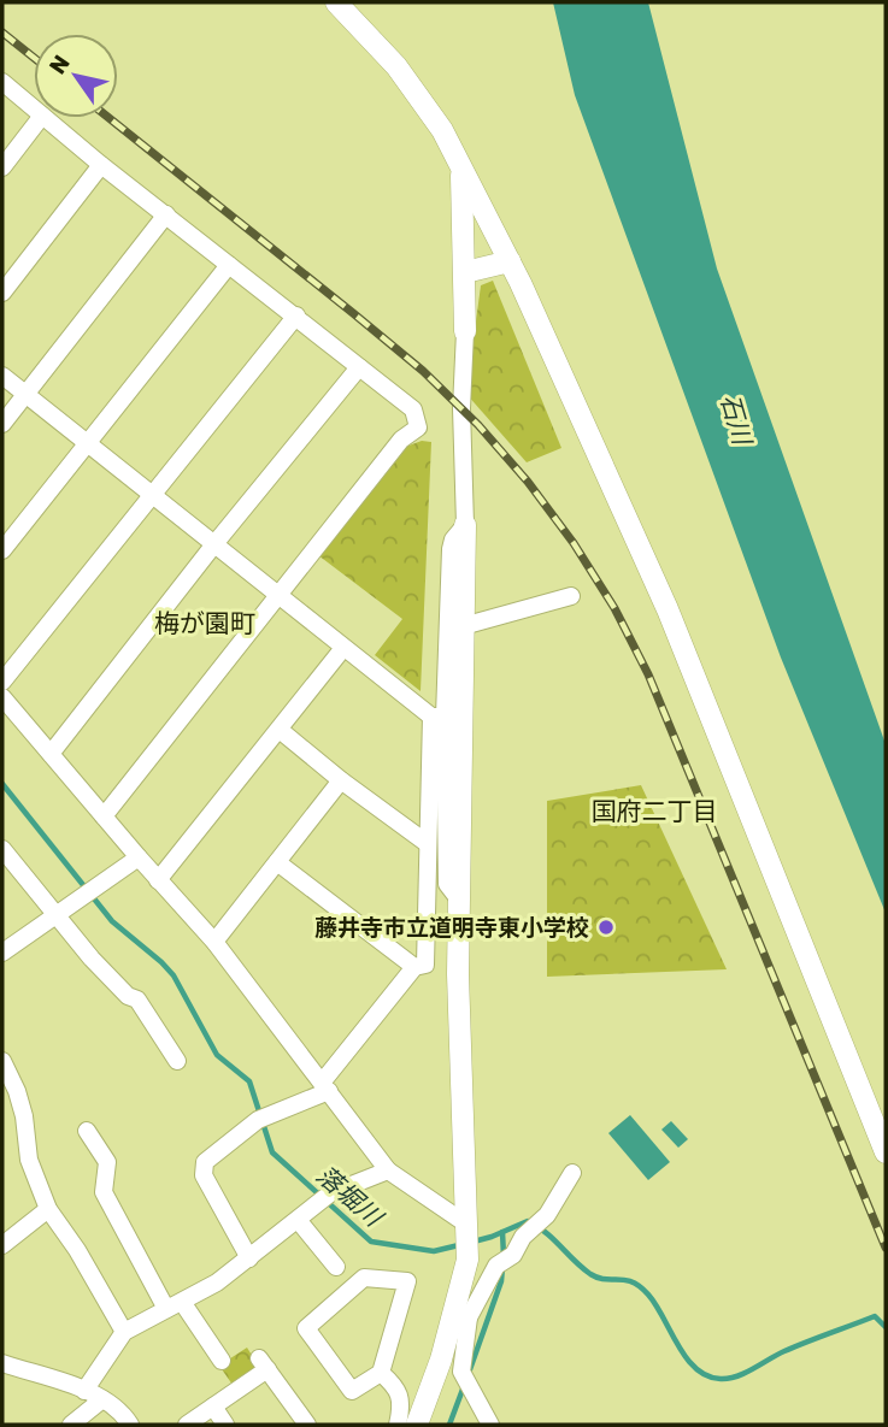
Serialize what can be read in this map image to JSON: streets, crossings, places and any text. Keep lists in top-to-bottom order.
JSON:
{
  "districts": ["梅が園町", "国府二丁目"],
  "water": ["石川", "落堀川"],
  "places": ["藤井寺市立道明寺東小学校"],
  "north": "top left"
}
